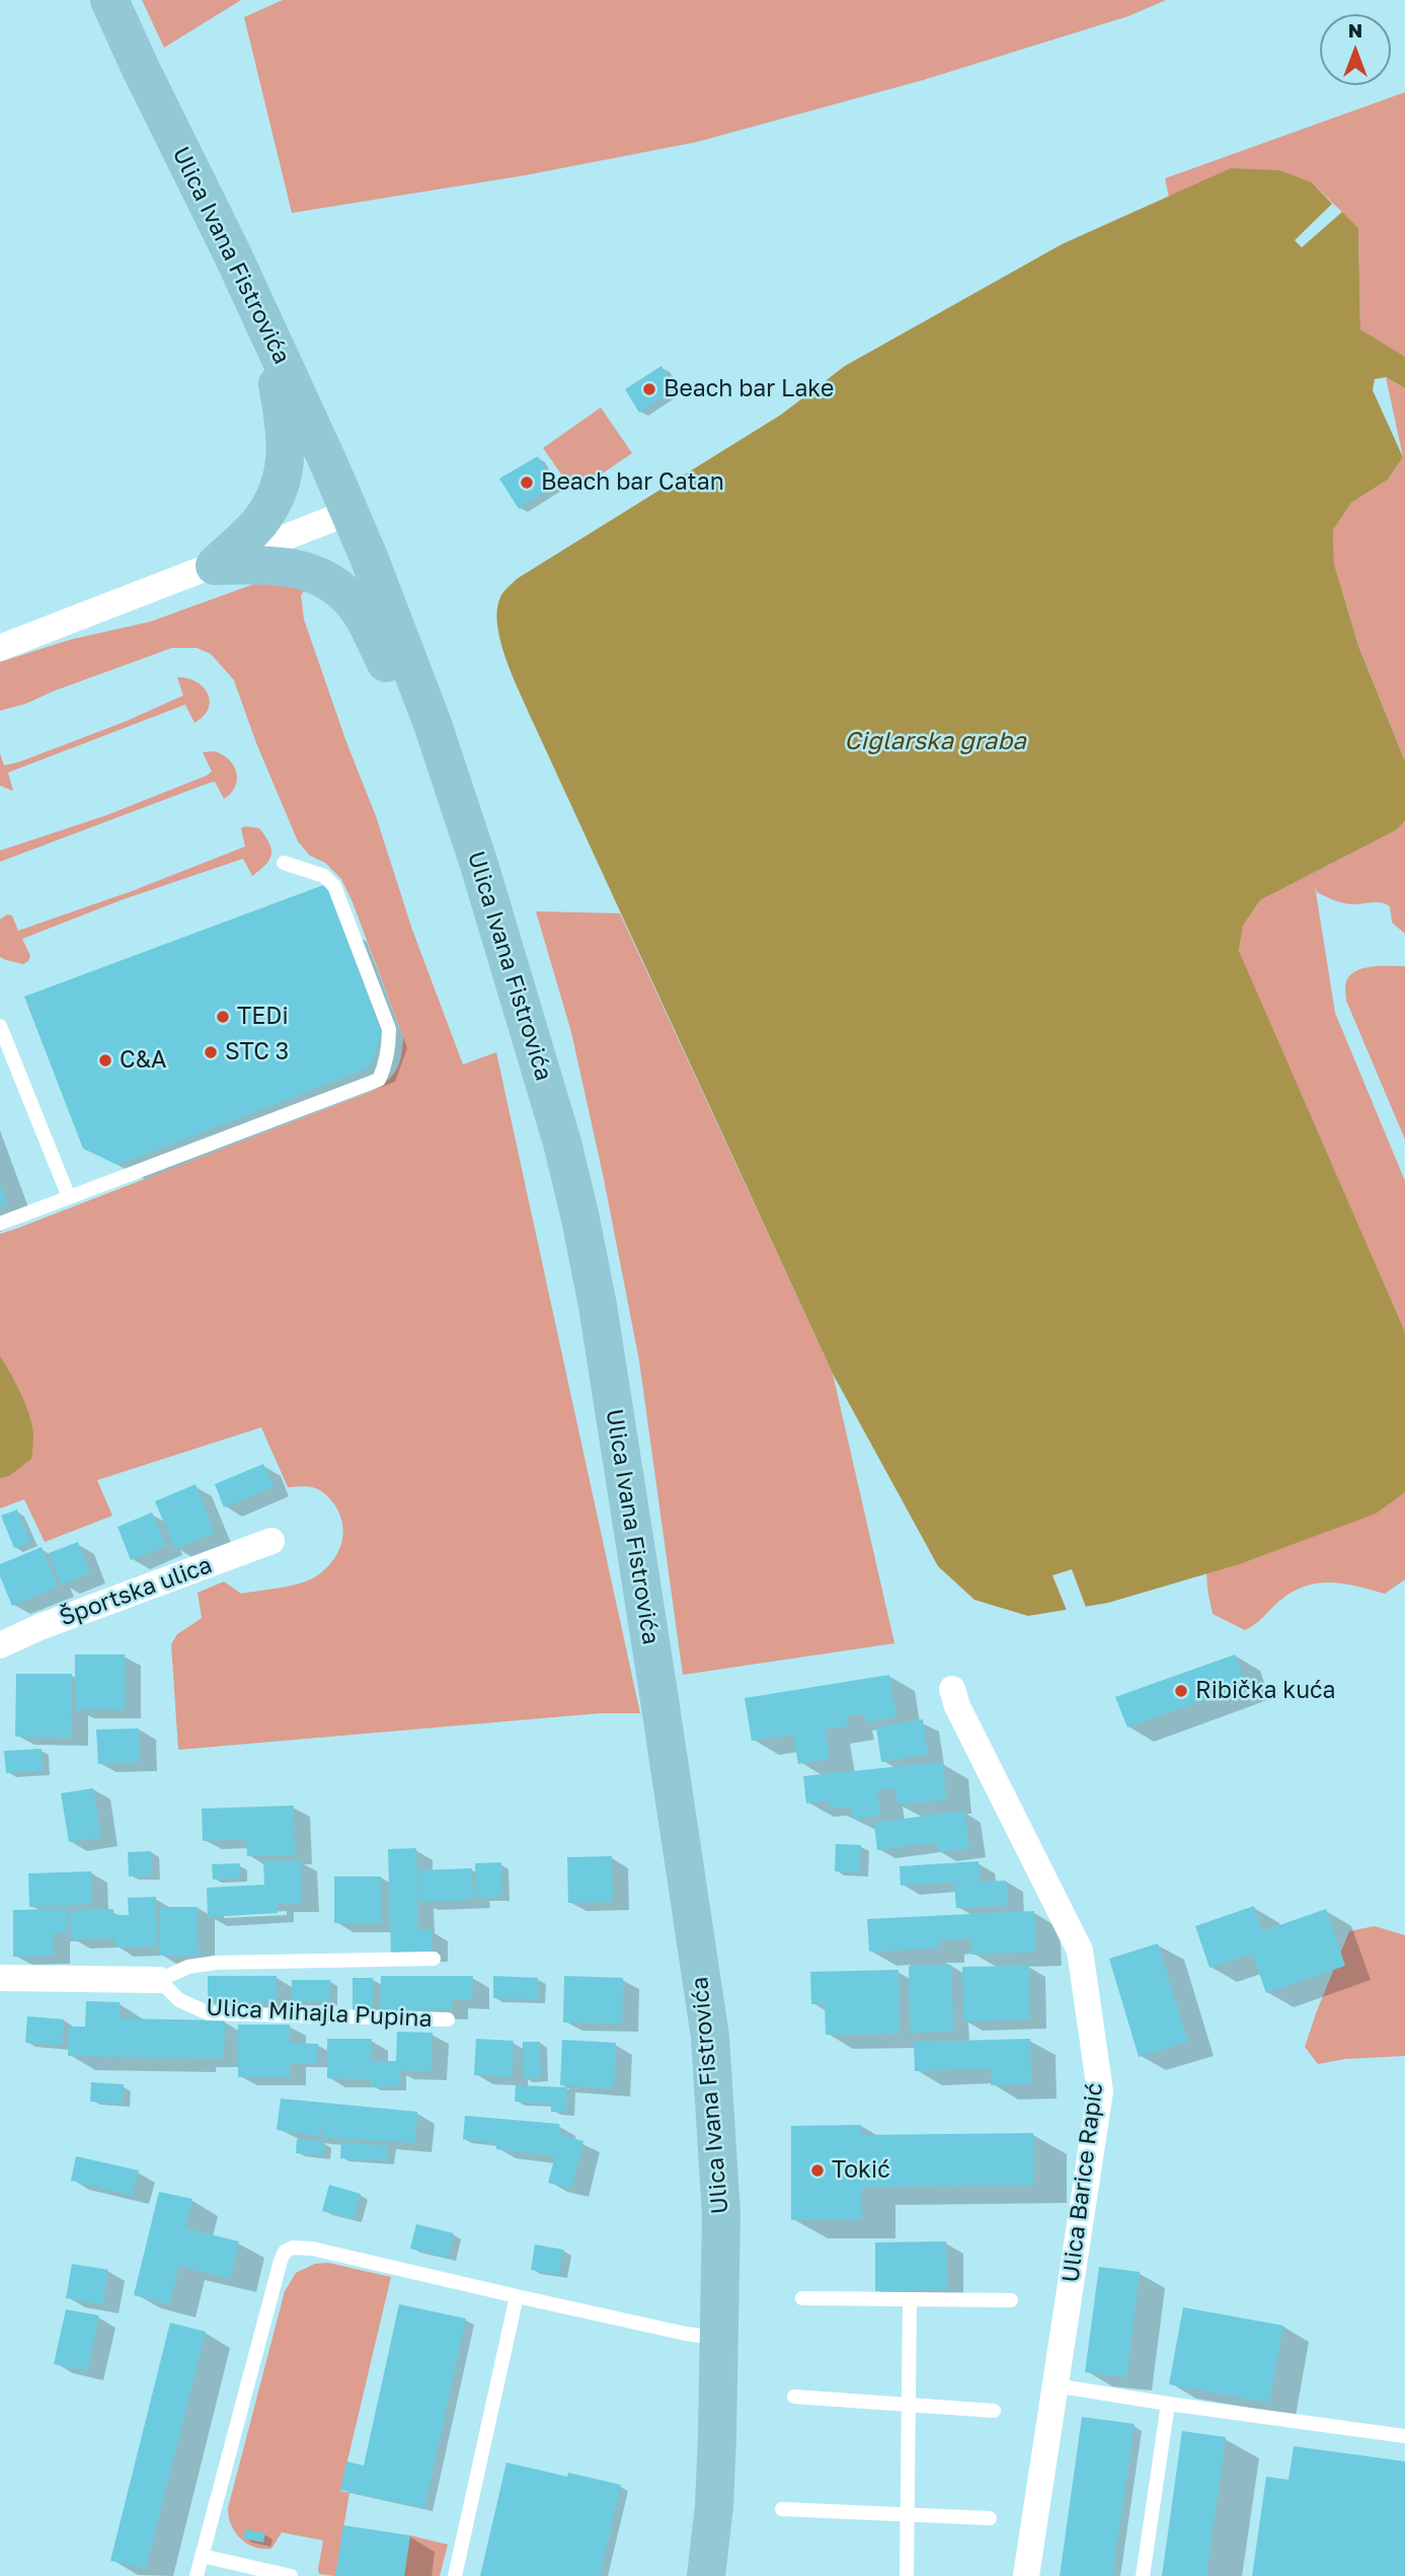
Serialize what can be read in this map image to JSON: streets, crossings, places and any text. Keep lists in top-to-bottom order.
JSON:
{
  "streets": {
    "main road": ["Ulica Ivana Fistrovića"],
    "street": ["Športska ulica", "Ulica Mihajla Pupina", "Ulica Barice Rapić"]
  },
  "water": ["Ciglarska graba"],
  "places": [
    "Beach bar Lake",
    "Beach bar Catan",
    "TEDi",
    "STC 3",
    "C&A",
    "Ribička kuća",
    "Tokić"
  ],
  "north": "top"
}
